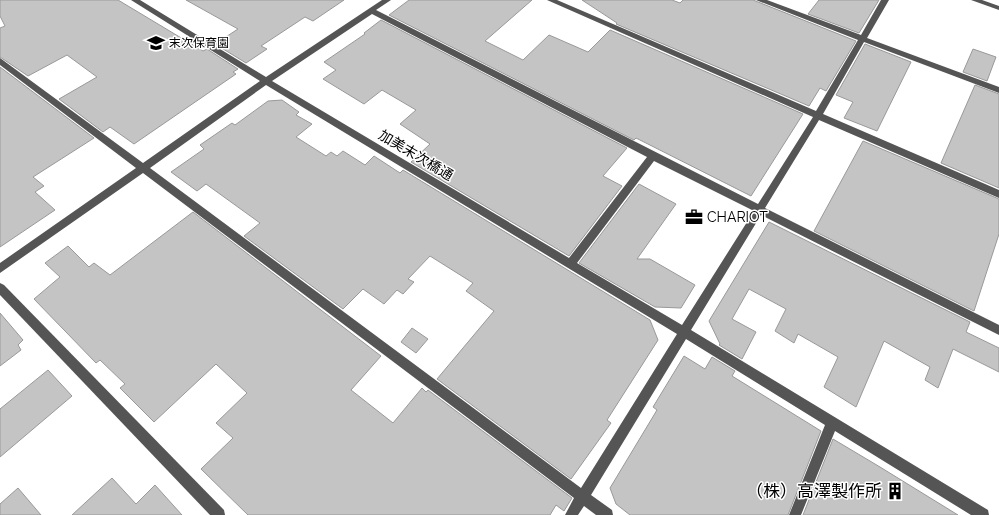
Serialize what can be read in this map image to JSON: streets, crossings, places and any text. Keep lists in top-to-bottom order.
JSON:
{
  "streets": {
    "street": ["加美末次橋通"]
  },
  "places": {
    "school or university": ["末次保育園"],
    "office": ["CHARIOT"],
    "building": ["（株）高澤製作所"]
  }
}
